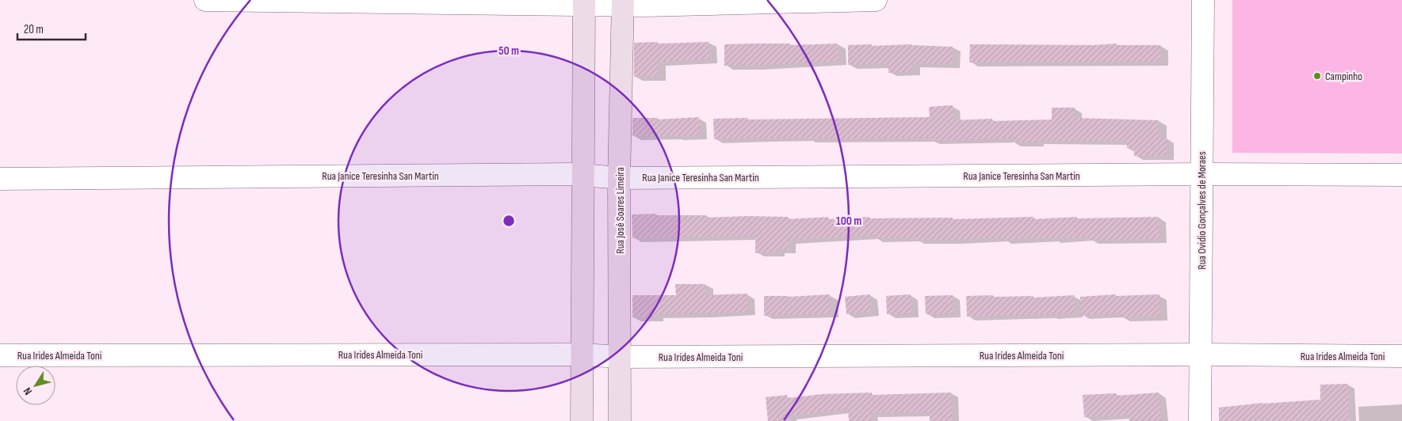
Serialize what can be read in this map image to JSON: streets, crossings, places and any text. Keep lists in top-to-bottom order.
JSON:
{
  "streets": {
    "street": [
      "Rua Janice Teresinha San Martin",
      "Rua José Soares Limeira",
      "Rua Ovidio Gonçalves de Moraes",
      "Rua Irides Almeida Toni"
    ]
  },
  "crossings": [
    ["Rua Janice Teresinha San Martin", "Rua José Soares Limeira"],
    ["Rua Janice Teresinha San Martin", "Rua Ovidio Gonçalves de Moraes"],
    ["Rua José Soares Limeira", "Rua Irides Almeida Toni"],
    ["Rua Ovidio Gonçalves de Moraes", "Rua Irides Almeida Toni"]
  ],
  "places": ["Campinho"],
  "scale_bar": "20 m",
  "north": "bottom left",
  "rings": ["50 m", "100 m"]
}
